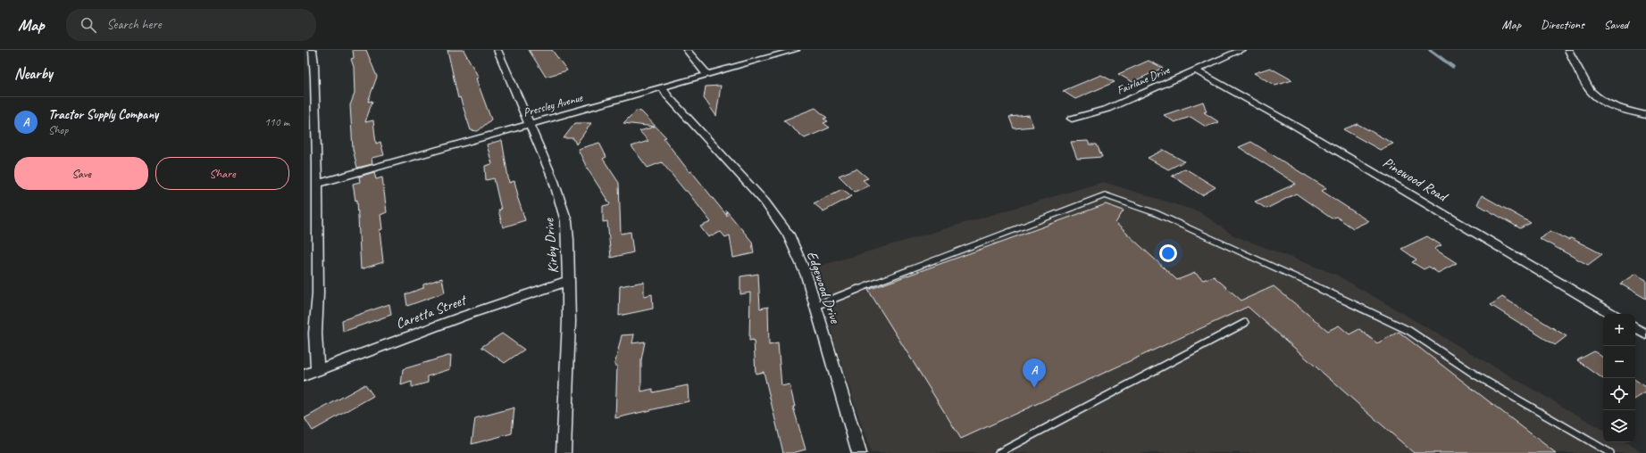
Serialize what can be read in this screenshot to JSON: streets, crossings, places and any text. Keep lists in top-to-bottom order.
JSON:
{
  "streets": {
    "street": [
      "Fairlane Drive",
      "Pressley Avenue",
      "Pinewood Road",
      "Kirby Drive",
      "Edgewood Drive",
      "Caretta Street"
    ]
  },
  "crossings": [
    ["Fairlane Drive", "Pinewood Road"],
    ["Pressley Avenue", "Kirby Drive"],
    ["Pressley Avenue", "Edgewood Drive"],
    ["Kirby Drive", "Caretta Street"]
  ],
  "page": {
    "header": "Map",
    "search": "Search here",
    "nav": ["Map", "Directions", "Saved"],
    "heading": "Nearby",
    "list": [
      {
        "mark": "A",
        "name": "Tractor Supply Company",
        "note": "Shop",
        "value": "110 m"
      }
    ],
    "buttons": ["Save", "Share"],
    "map_buttons": ["+", "−"],
    "pins": "A"
  }
}
